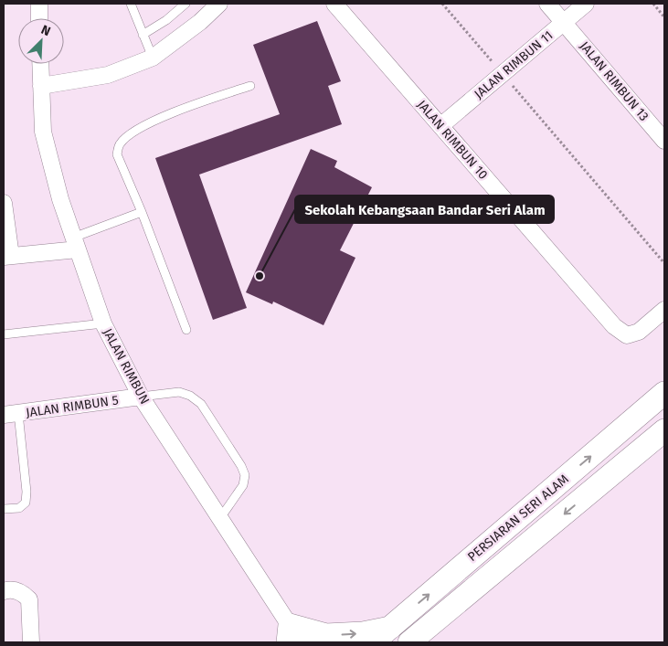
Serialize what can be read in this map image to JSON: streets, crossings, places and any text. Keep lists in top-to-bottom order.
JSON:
{
  "streets": {
    "main road": ["PERSIARAN SERI ALAM"],
    "street": [
      "JALAN RIMBUN 11",
      "JALAN RIMBUN 13",
      "JALAN RIMBUN 10",
      "JALAN RIMBUN",
      "JALAN RIMBUN 5"
    ]
  },
  "crossings": [
    ["JALAN RIMBUN 11", "JALAN RIMBUN 13"],
    ["JALAN RIMBUN 11", "JALAN RIMBUN 10"],
    ["JALAN RIMBUN", "JALAN RIMBUN 5"]
  ],
  "places": ["Sekolah Kebangsaan Bandar Seri Alam"],
  "north": "top right"
}
